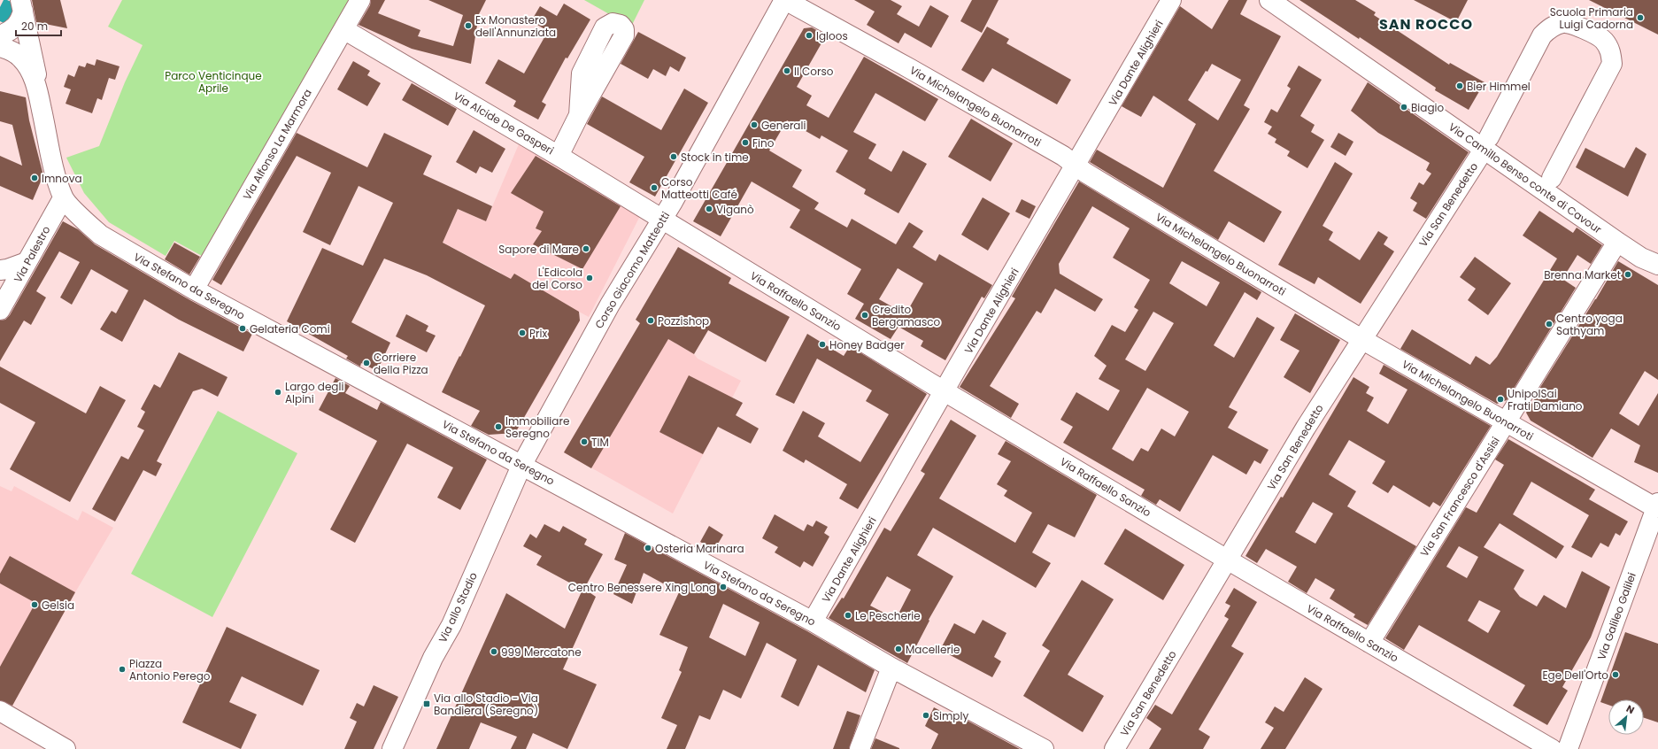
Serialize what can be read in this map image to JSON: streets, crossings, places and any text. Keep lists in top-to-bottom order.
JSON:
{
  "streets": {
    "street": [
      "Via Dante Alighieri",
      "Via Michelangelo Buonarroti",
      "Via Alcide De Gasperi",
      "Via Alfonso La Marmora",
      "Via Camillo Benso conte di Cavour",
      "Via San Benedetto",
      "Via Palestro",
      "Corso Giacomo Matteotti",
      "Via Stefano da Seregno",
      "Via Raffaello Sanzio",
      "Via San Francesco d'Assisi",
      "Via allo Stadio",
      "Via Galileo Galilei"
    ]
  },
  "crossings": [
    ["Via Dante Alighieri", "Via Michelangelo Buonarroti"],
    ["Via Dante Alighieri", "Via Stefano da Seregno"],
    ["Via Dante Alighieri", "Via Raffaello Sanzio"],
    ["Via Michelangelo Buonarroti", "Via San Benedetto"],
    ["Via Michelangelo Buonarroti", "Corso Giacomo Matteotti"],
    ["Via Michelangelo Buonarroti", "Via San Francesco d'Assisi"],
    ["Via Michelangelo Buonarroti", "Via Galileo Galilei"],
    ["Via Alcide De Gasperi", "Via Alfonso La Marmora"],
    ["Via Alcide De Gasperi", "Corso Giacomo Matteotti"],
    ["Via Alcide De Gasperi", "Via Raffaello Sanzio"],
    ["Via Alfonso La Marmora", "Via Stefano da Seregno"],
    ["Via Camillo Benso conte di Cavour", "Via San Benedetto"],
    ["Via Camillo Benso conte di Cavour", "Via San Francesco d'Assisi"],
    ["Via San Benedetto", "Via Raffaello Sanzio"],
    ["Via Palestro", "Via Stefano da Seregno"],
    ["Corso Giacomo Matteotti", "Via Stefano da Seregno"],
    ["Corso Giacomo Matteotti", "Via Raffaello Sanzio"],
    ["Corso Giacomo Matteotti", "Via allo Stadio"],
    ["Via Stefano da Seregno", "Via allo Stadio"],
    ["Via Raffaello Sanzio", "Via San Francesco d'Assisi"]
  ],
  "districts": ["SAN ROCCO"],
  "parks": ["Parco Venticinque Aprile"],
  "places": {
    "other": [
      "Scuola Primaria Luigi Cadorna",
      "Ex Monastero dell'Annunziata",
      "Igloos",
      "Il Corso",
      "Bier Himmel",
      "Biagio",
      "Generali",
      "Fino",
      "Stock in time",
      "Imnova",
      "Corso Matteotti Café",
      "Viganò",
      "Sapore di Mare",
      "Brenna Market",
      "L'Edicola del Corso",
      "Credito Bergamasco",
      "Pozzishop",
      "Centro yoga Sathyam",
      "Gelateria Comi",
      "Prix",
      "Honey Badger",
      "Corriere della Pizza",
      "Largo degli Alpini",
      "UnipolSai Frati Damiano",
      "Immobiliare Seregno",
      "TIM",
      "Osteria Marinara",
      "Centro Benessere Xing Long",
      "Gelsia",
      "Le Pescherie",
      "Macellerie",
      "999 Mercatone",
      "Piazza Antonio Perego",
      "Ege Dell'Orto",
      "Simply"
    ],
    "transit": ["Via allo Stadio - Via Bandiera (Seregno)"]
  },
  "scale_bar": "20 m",
  "north": "top right"
}
